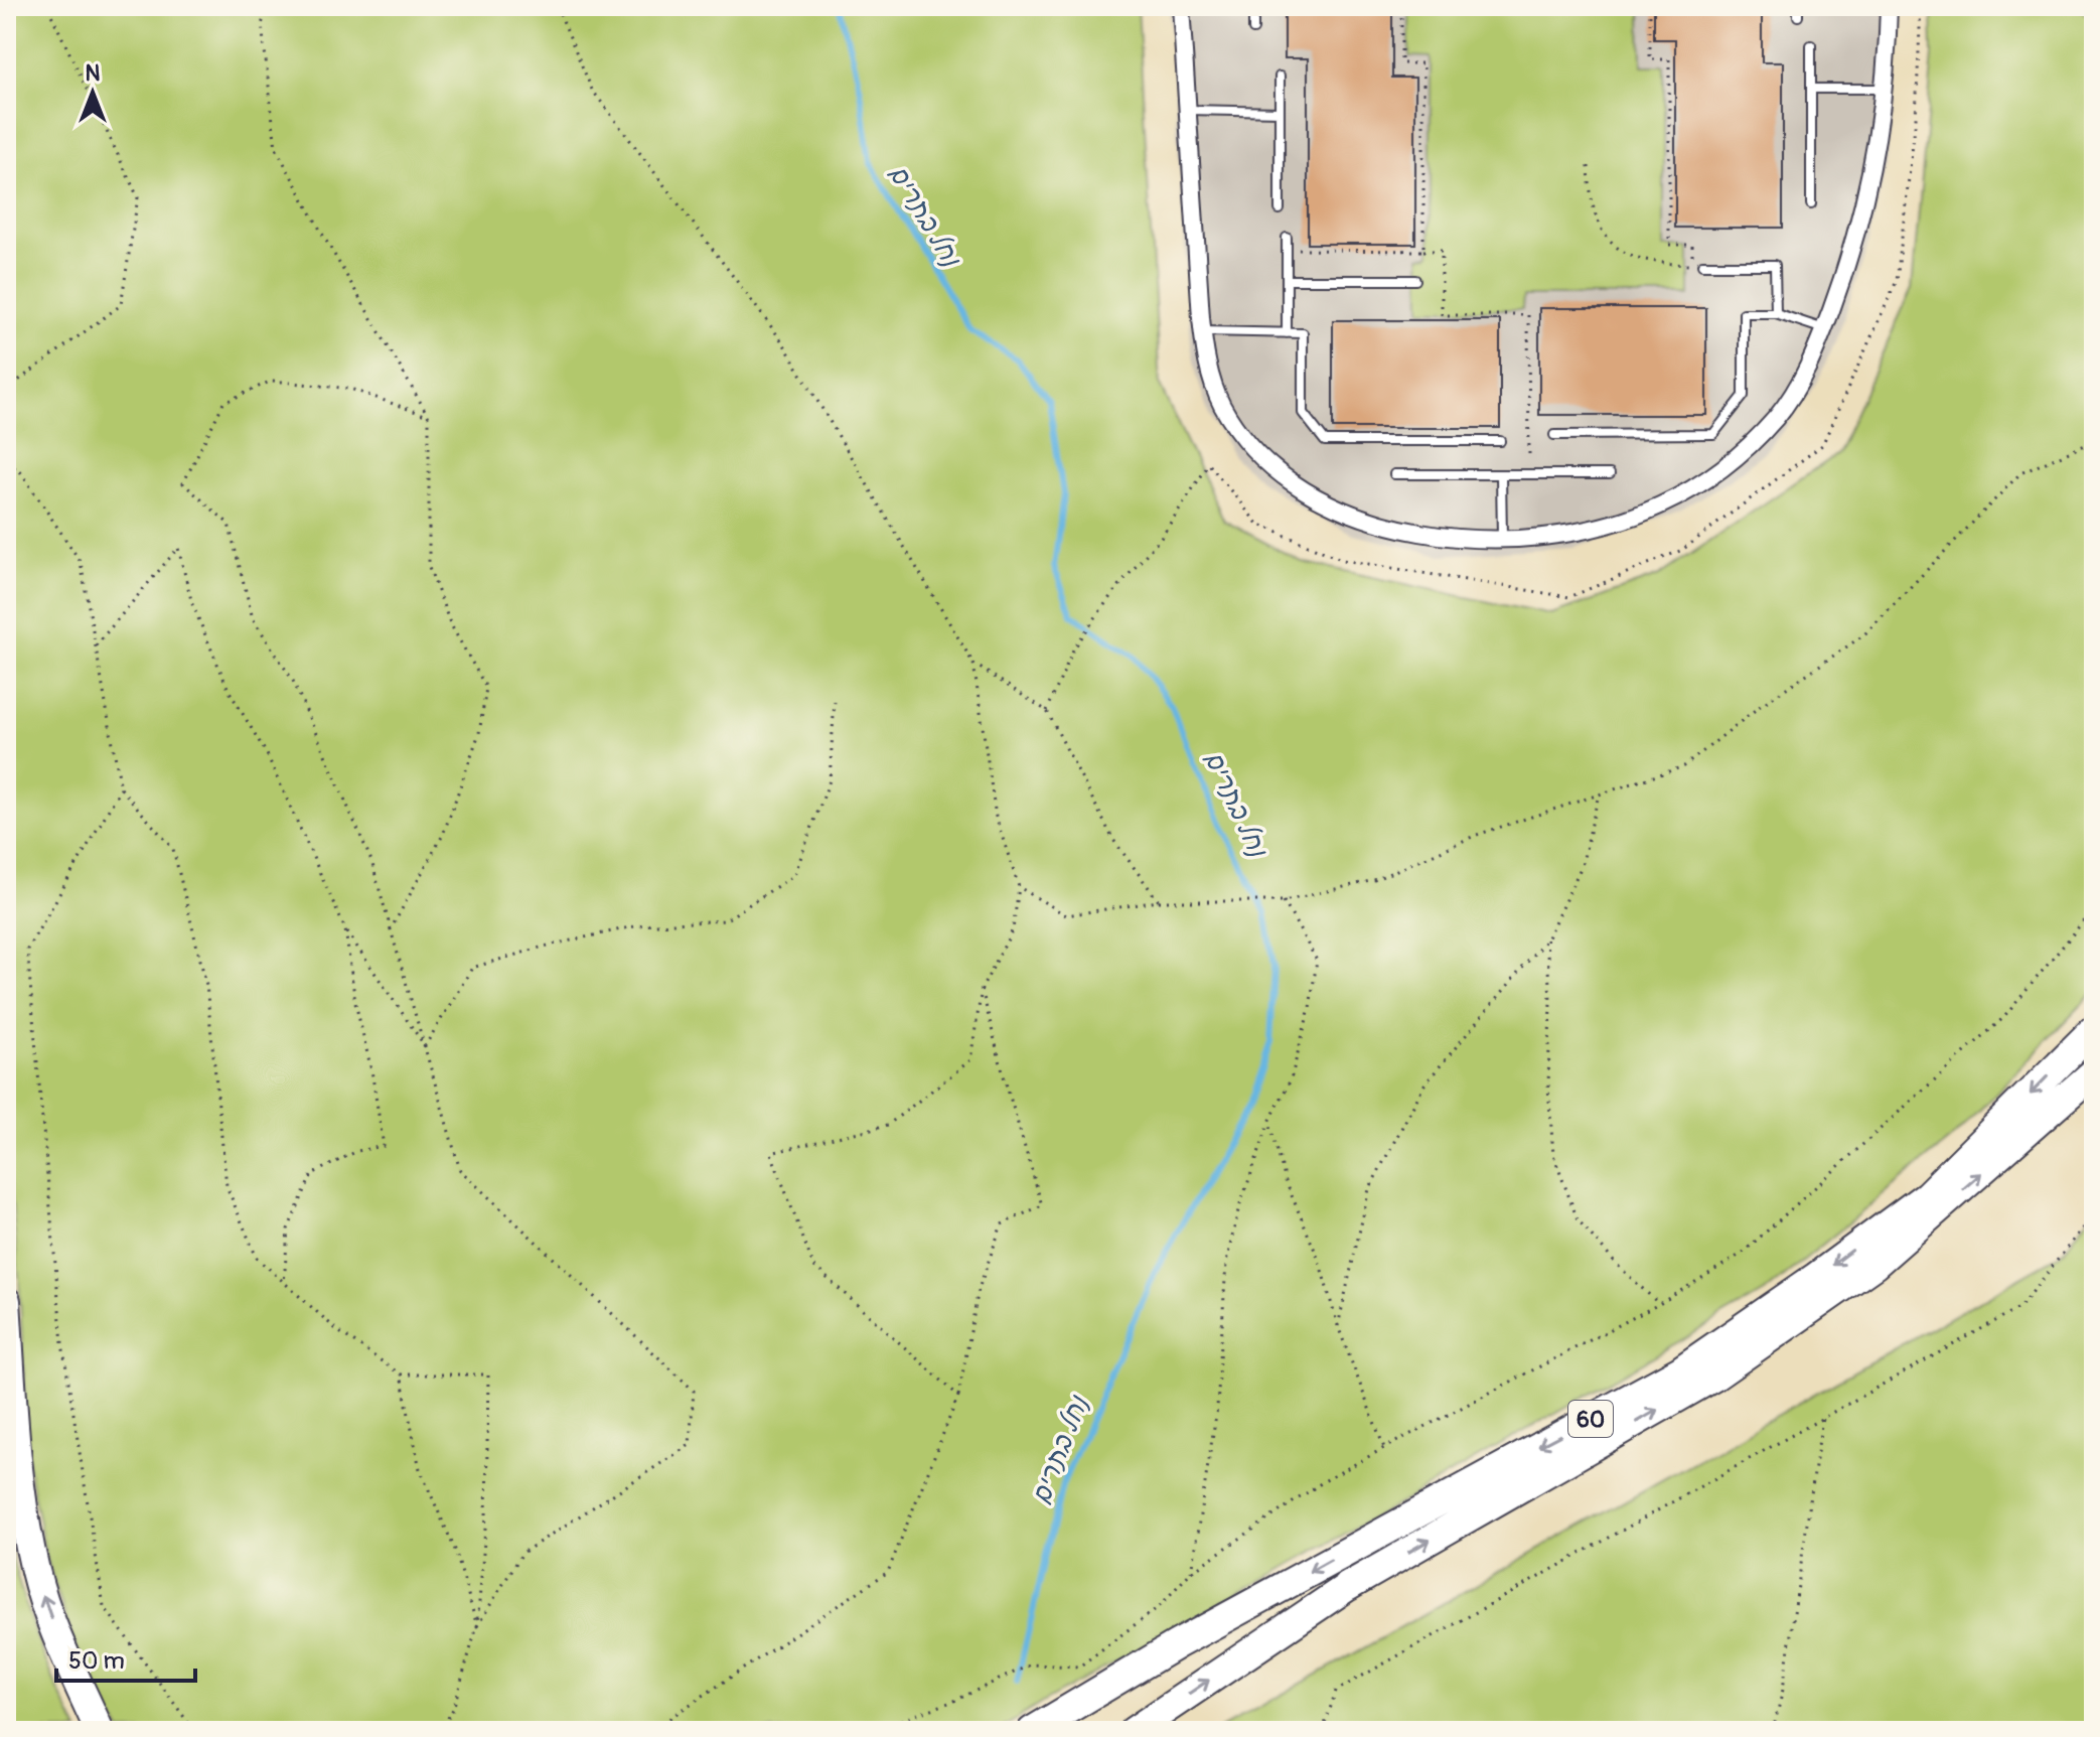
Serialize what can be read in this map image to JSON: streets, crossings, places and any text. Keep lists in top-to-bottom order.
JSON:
{
  "streets": {
    "highway": ["60"]
  },
  "water": ["נחל בתרים"],
  "scale_bar": "50 m",
  "north": "top"
}
